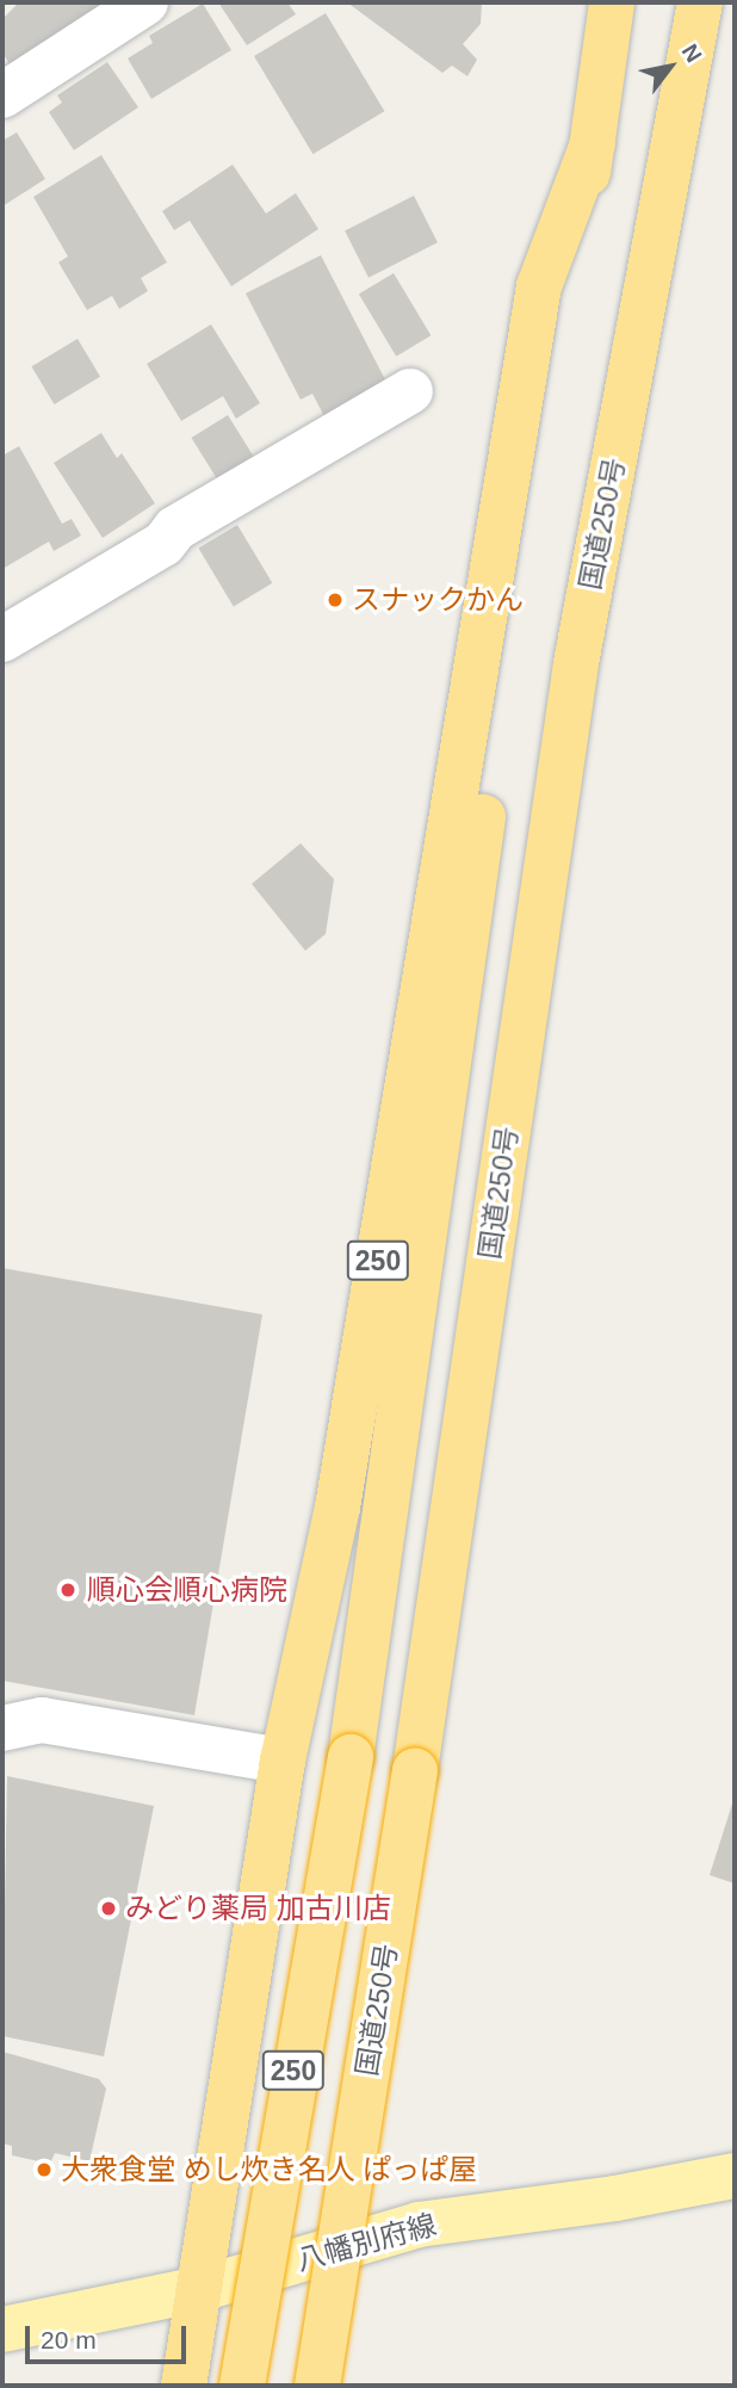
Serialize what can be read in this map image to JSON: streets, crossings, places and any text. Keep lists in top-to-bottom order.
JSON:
{
  "streets": {
    "highway": ["国道250号", "250"],
    "main road": ["八幡別府線"]
  },
  "crossings": [
    ["250", "八幡別府線"]
  ],
  "places": [
    "スナックかん",
    "順心会順心病院",
    "みどり薬局 加古川店",
    "大衆食堂 めし炊き名人 ぱっぱ屋"
  ],
  "scale_bar": "20 m",
  "north": "top right"
}
